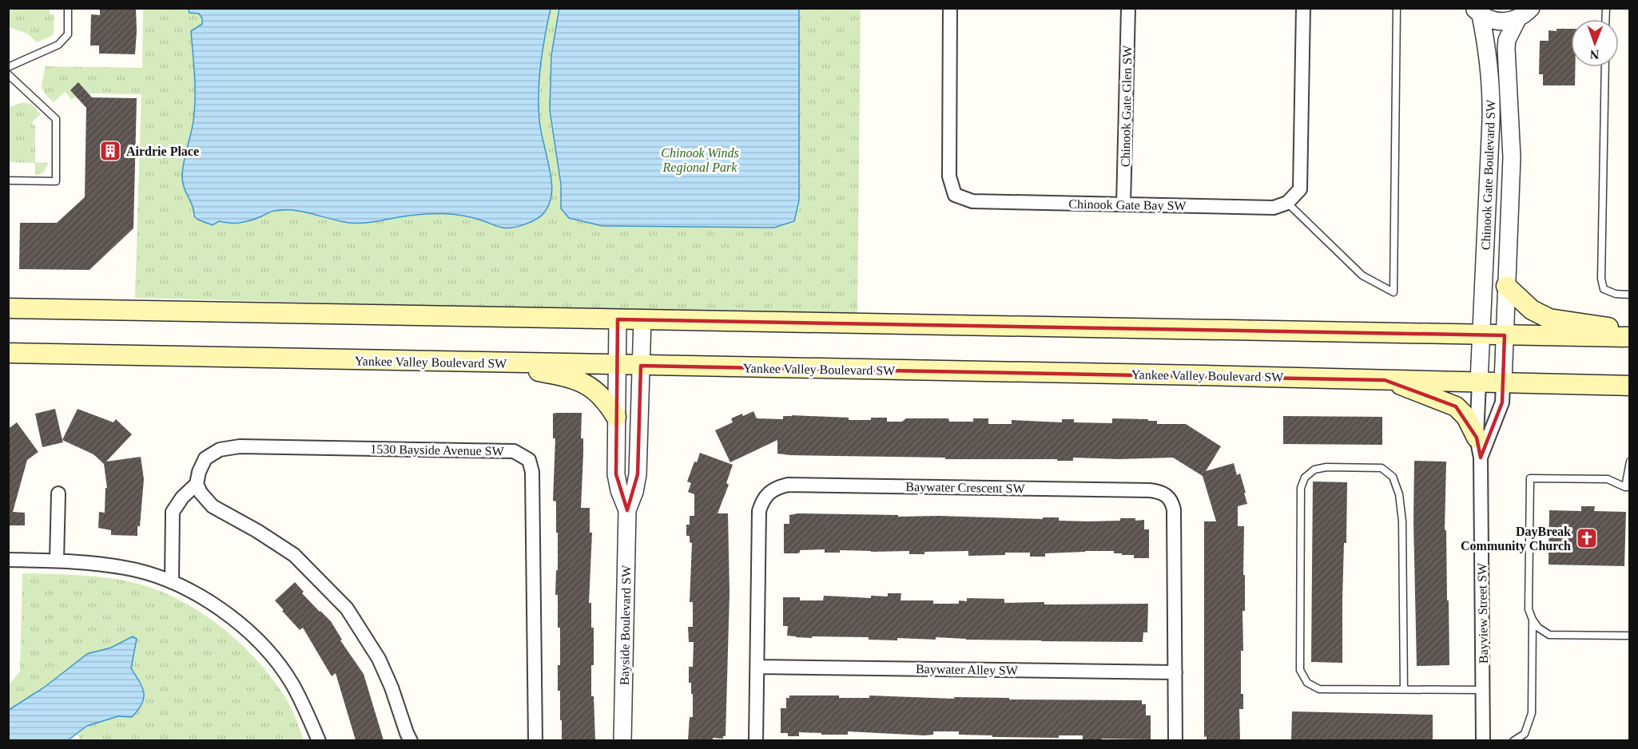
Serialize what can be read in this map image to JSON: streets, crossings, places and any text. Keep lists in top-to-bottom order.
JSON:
{
  "streets": {
    "main road": ["Yankee Valley Boulevard SW"],
    "street": [
      "Chinook Gate Glen SW",
      "Chinook Gate Boulevard SW",
      "Chinook Gate Bay SW",
      "1530 Bayside Avenue SW",
      "Baywater Crescent SW",
      "Bayview Street SW",
      "Bayside Boulevard SW",
      "Baywater Alley SW"
    ]
  },
  "crossings": [
    ["Chinook Gate Glen SW", "Chinook Gate Bay SW"],
    ["Chinook Gate Boulevard SW", "Bayview Street SW"],
    ["Yankee Valley Boulevard SW", "Bayview Street SW"],
    ["Yankee Valley Boulevard SW", "Bayside Boulevard SW"],
    ["Baywater Crescent SW", "Baywater Alley SW"]
  ],
  "parks": ["Chinook Winds Regional Park"],
  "places": {
    "building": ["Airdrie Place"],
    "church": ["DayBreak Community Church"]
  },
  "north": "bottom"
}
